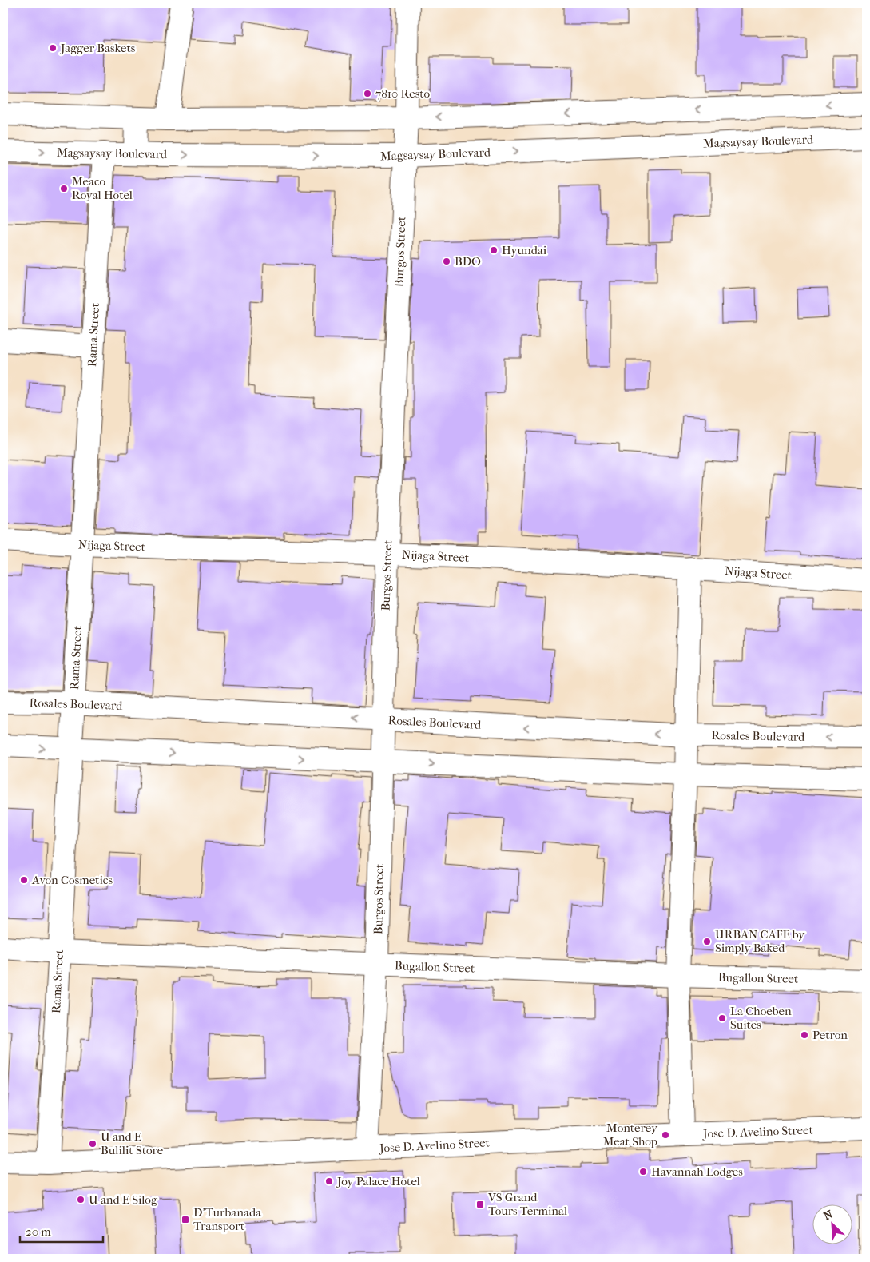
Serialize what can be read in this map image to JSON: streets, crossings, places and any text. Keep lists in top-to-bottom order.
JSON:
{
  "streets": {
    "street": [
      "Magsaysay Boulevard",
      "Burgos Street",
      "Rama Street",
      "Nijaga Street",
      "Rosales Boulevard",
      "Bugallon Street",
      "Jose D. Avelino Street"
    ]
  },
  "crossings": [
    ["Magsaysay Boulevard", "Burgos Street"],
    ["Magsaysay Boulevard", "Rama Street"],
    ["Burgos Street", "Nijaga Street"],
    ["Burgos Street", "Rosales Boulevard"],
    ["Burgos Street", "Bugallon Street"],
    ["Burgos Street", "Jose D. Avelino Street"],
    ["Rama Street", "Nijaga Street"],
    ["Rama Street", "Rosales Boulevard"],
    ["Rama Street", "Bugallon Street"],
    ["Rama Street", "Jose D. Avelino Street"]
  ],
  "places": {
    "other": [
      "Jagger Baskets",
      "7810 Resto",
      "Meaco Royal Hotel",
      "Hyundai",
      "BDO",
      "Avon Cosmetics",
      "URBAN CAFE by Simply Baked",
      "La Choeben Suites",
      "Petron",
      "Monterey Meat Shop",
      "U and E Bulilit Store",
      "Havannah Lodges",
      "Joy Palace Hotel",
      "U and E Silog"
    ],
    "transit": ["VS Grand Tours Terminal", "D'Turbanada Transport"]
  },
  "scale_bar": "20 m",
  "north": "top left"
}
